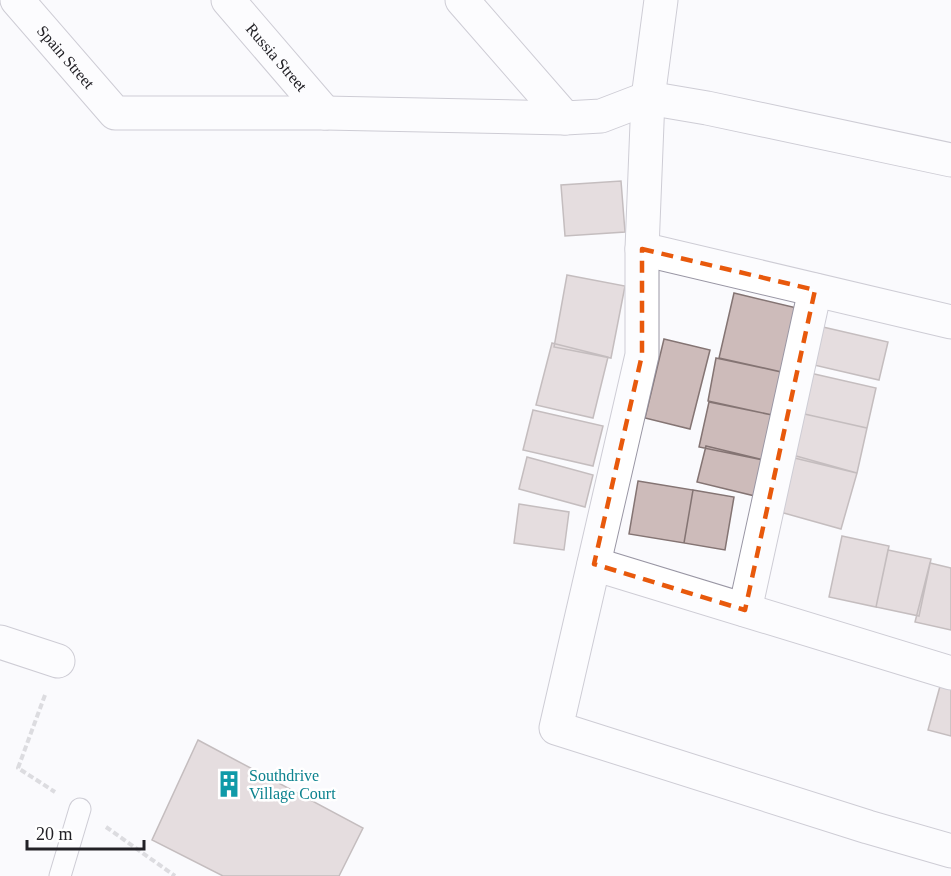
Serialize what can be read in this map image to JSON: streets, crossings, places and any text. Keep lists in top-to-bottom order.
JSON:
{
  "streets": {
    "street": ["Spain Street", "Russia Street"]
  },
  "crossings": [
    ["Spain Street", "Russia Street"]
  ],
  "places": {
    "building": ["Southdrive Village Court"]
  },
  "scale_bar": "20 m"
}
